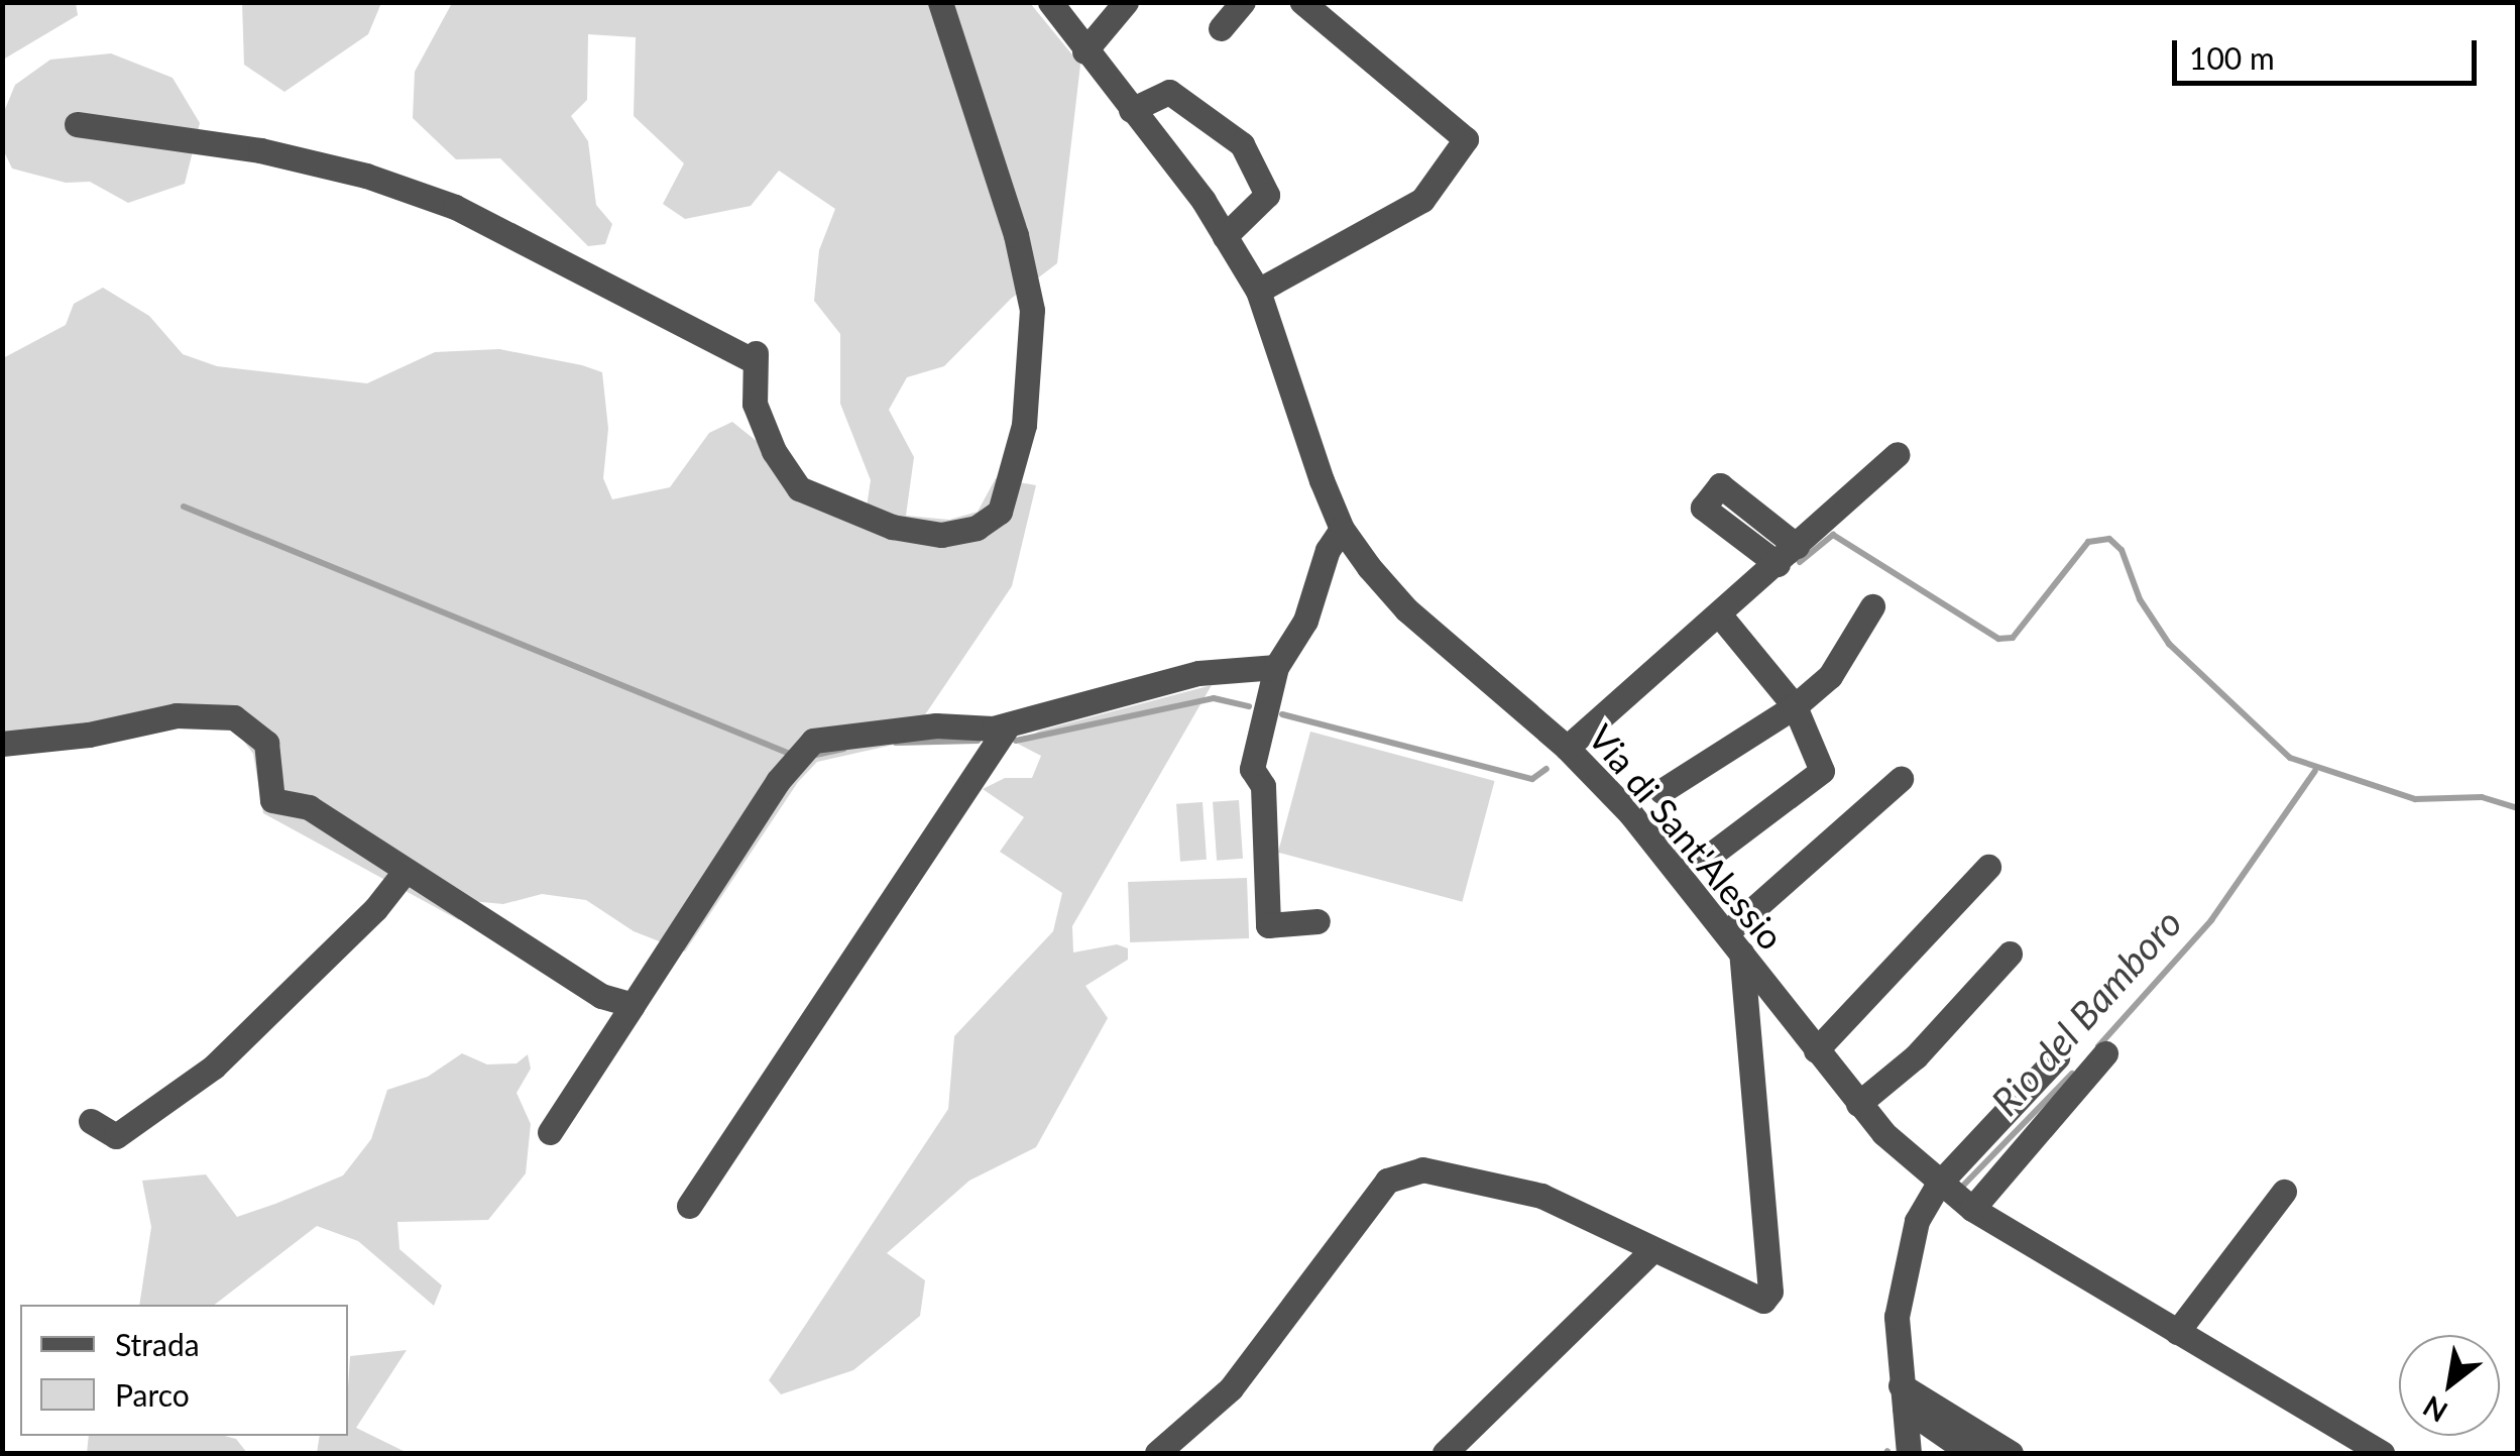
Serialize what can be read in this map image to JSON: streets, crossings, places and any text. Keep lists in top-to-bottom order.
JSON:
{
  "streets": {
    "street": ["Via di Sant'Alessio"]
  },
  "water": ["Rio del Bamboro"],
  "legend": ["Strada", "Parco"],
  "scale_bar": "100 m",
  "north": "bottom left"
}
